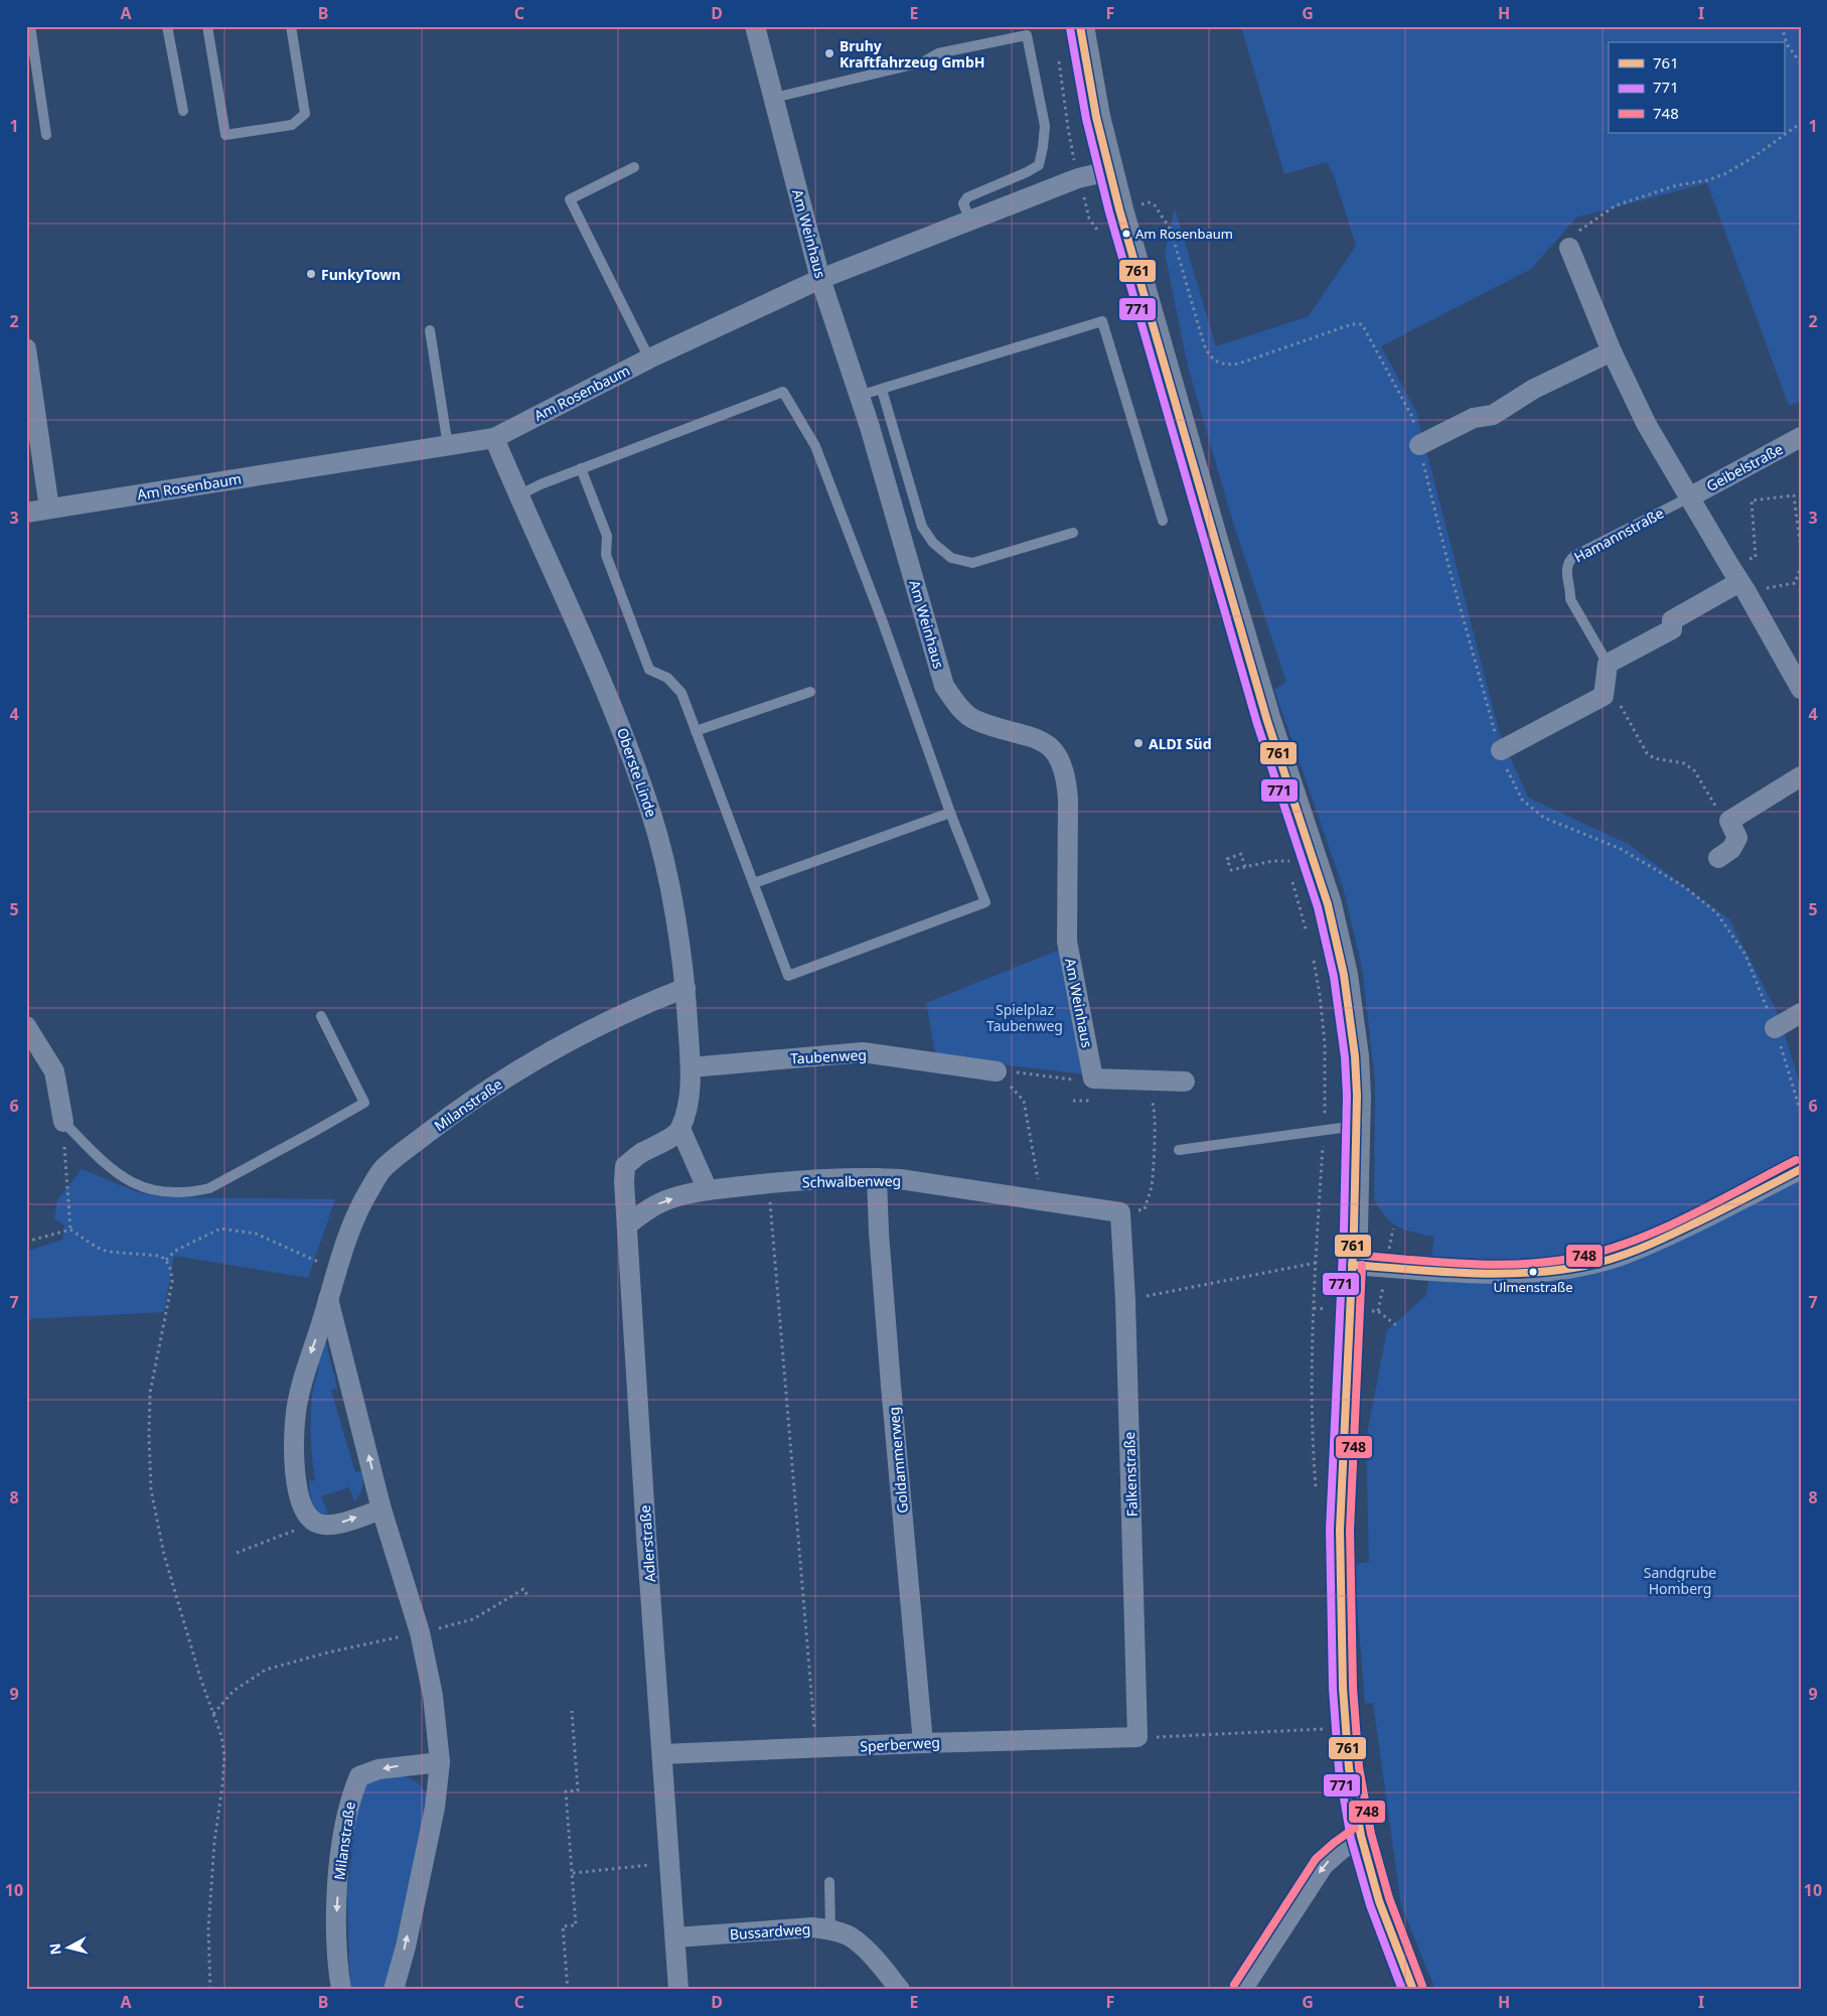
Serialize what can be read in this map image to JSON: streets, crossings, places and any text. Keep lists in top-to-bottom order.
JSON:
{
  "streets": {
    "street": [
      "Am Weinhaus",
      "Am Rosenbaum",
      "Geibelstraße",
      "Oberste Linde",
      "Taubenweg",
      "Milanstraße",
      "Schwalbenweg",
      "Goldammerweg",
      "Falkenstraße",
      "Adlerstraße",
      "Sperberweg",
      "Bussardweg"
    ],
    "lane": ["Hamannstraße"]
  },
  "crossings": [
    ["Am Weinhaus", "Am Rosenbaum"],
    ["Am Rosenbaum", "Oberste Linde"],
    ["Geibelstraße", "Hamannstraße"],
    ["Oberste Linde", "Taubenweg"],
    ["Oberste Linde", "Milanstraße"],
    ["Oberste Linde", "Adlerstraße"],
    ["Schwalbenweg", "Goldammerweg"],
    ["Schwalbenweg", "Falkenstraße"],
    ["Goldammerweg", "Sperberweg"],
    ["Falkenstraße", "Sperberweg"],
    ["Adlerstraße", "Sperberweg"],
    ["Adlerstraße", "Bussardweg"]
  ],
  "parks": ["Spielplaz Taubenweg", "Sandgrube Homberg"],
  "places": [
    "Bruhy Kraftfahrzeug GmbH",
    "Am Rosenbaum",
    "FunkyTown",
    "ALDI Süd",
    "Ulmenstraße"
  ],
  "lines": ["transit line 761", "transit line 771", "transit line 748"],
  "legend": ["761", "771", "748"],
  "north": "left",
  "grid": {
    "columns": [
      "A",
      "B",
      "C",
      "D",
      "E",
      "F",
      "G",
      "H",
      "I"
    ],
    "rows": [
      "1",
      "2",
      "3",
      "4",
      "5",
      "6",
      "7",
      "8",
      "9",
      "10"
    ]
  }
}
